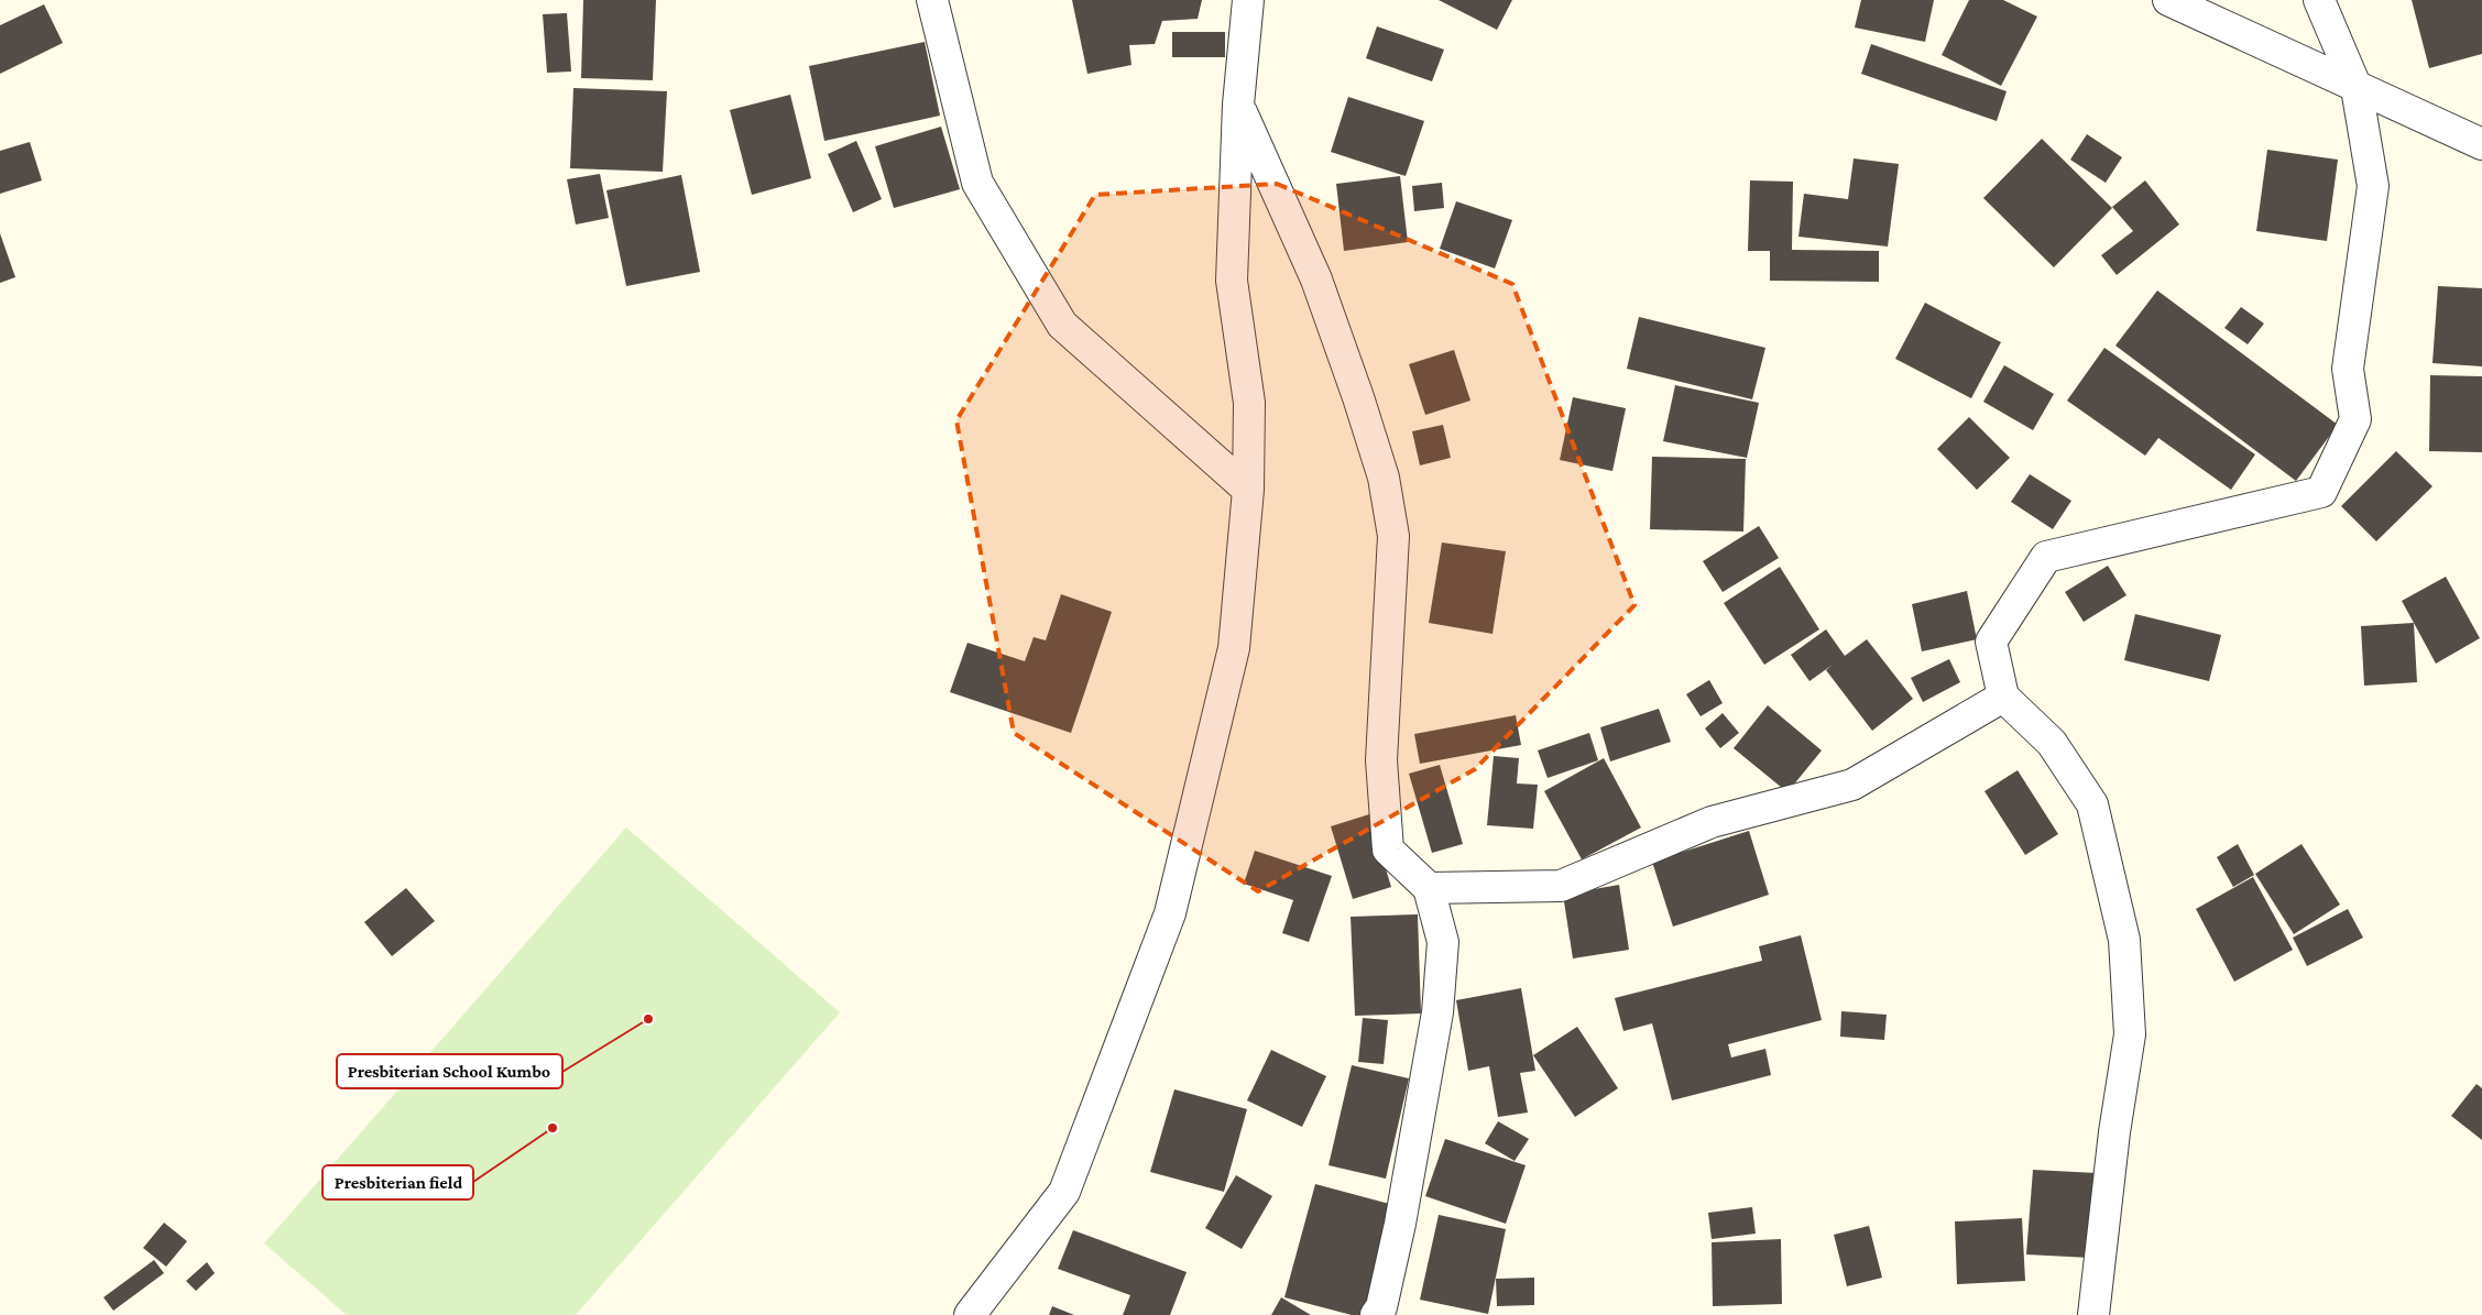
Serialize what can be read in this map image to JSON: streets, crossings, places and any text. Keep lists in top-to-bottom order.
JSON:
{
  "places": ["Presbiterian School Kumbo", "Presbiterian field"]
}
